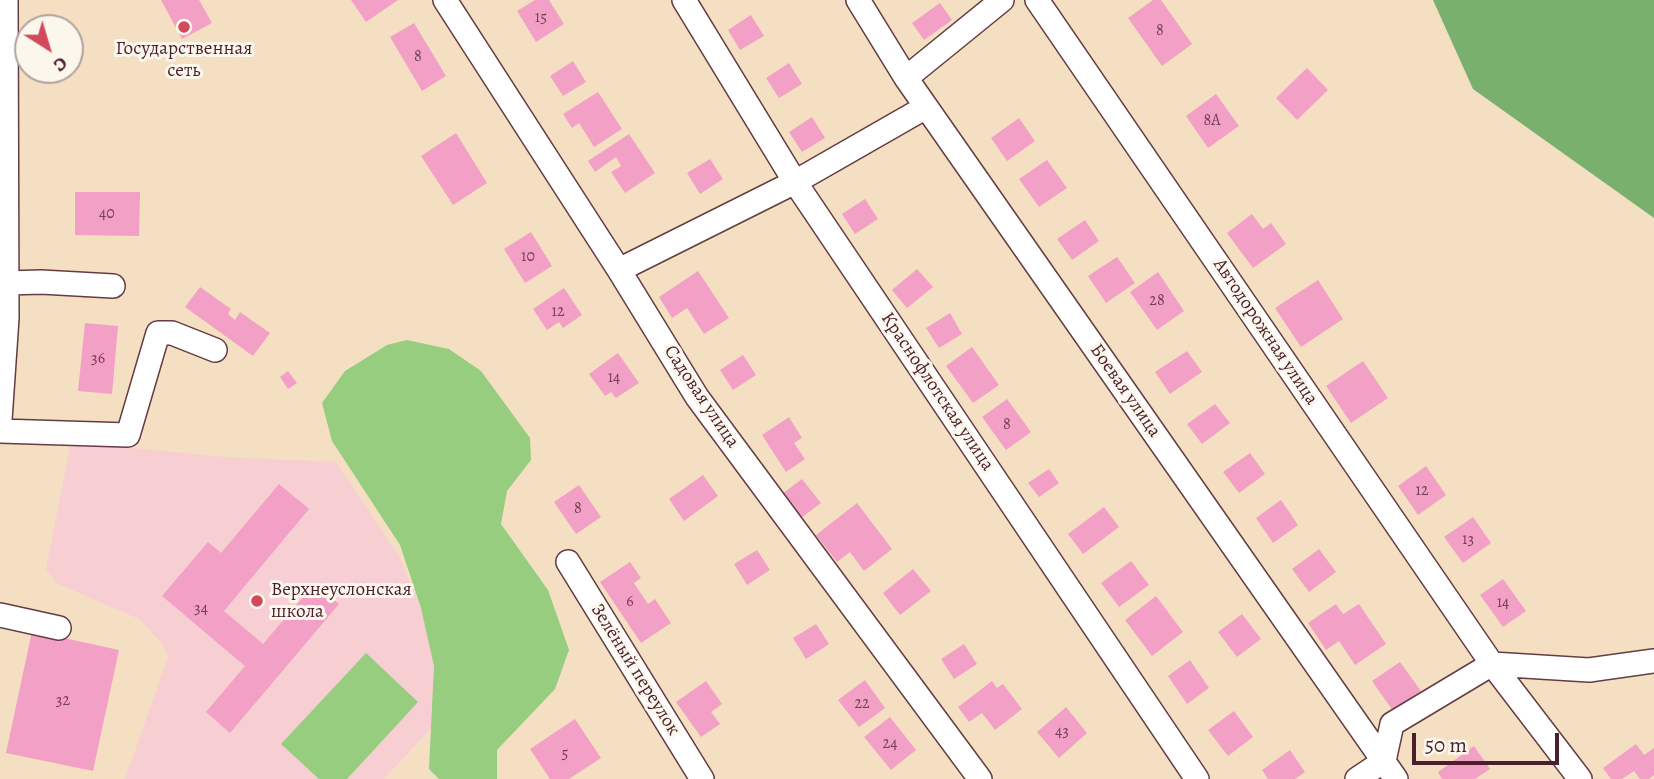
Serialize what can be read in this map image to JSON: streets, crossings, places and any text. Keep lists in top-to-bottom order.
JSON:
{
  "streets": {
    "street": [
      "Автодорожная улица",
      "Боевая улица",
      "Краснофлотская улица",
      "Садовая улица",
      "Зелёный переулок"
    ]
  },
  "places": ["Государственная сеть", "Верхнеуслонская школа"],
  "house_numbers": [
    "15",
    "8",
    "8",
    "8А",
    "40",
    "10",
    "28",
    "12",
    "36",
    "14",
    "8",
    "12",
    "8",
    "13",
    "6",
    "14",
    "34",
    "32",
    "22",
    "43",
    "24",
    "5"
  ],
  "scale_bar": "50 m",
  "north": "bottom right"
}
